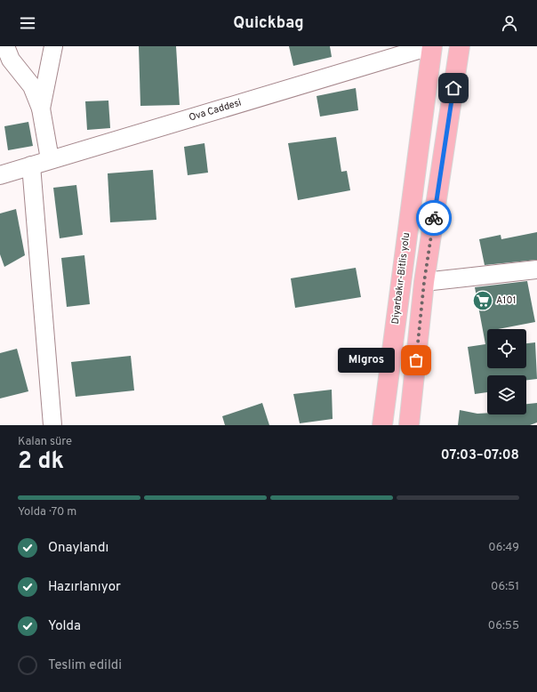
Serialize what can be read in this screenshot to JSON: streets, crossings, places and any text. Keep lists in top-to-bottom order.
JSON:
{
  "streets": {
    "highway": ["Diyarbakır-Bitlis yolu"],
    "street": ["Ova Caddesi"]
  },
  "crossings": [
    ["Ova Caddesi", "Diyarbakır-Bitlis yolu"]
  ],
  "places": {
    "supermarket": ["A101"],
    "other": ["Migros"]
  },
  "page": {
    "header": "Quickbag",
    "bubble": "Migros",
    "heading": ["2 dk", "Kalan süre", "07:03–07:08"],
    "bar": "Yolda · 70 m",
    "list": [
      ["Onaylandı", "06:49"],
      ["Hazırlanıyor", "06:51"],
      ["Yolda", "06:55"],
      "Teslim edildi"
    ]
  }
}
